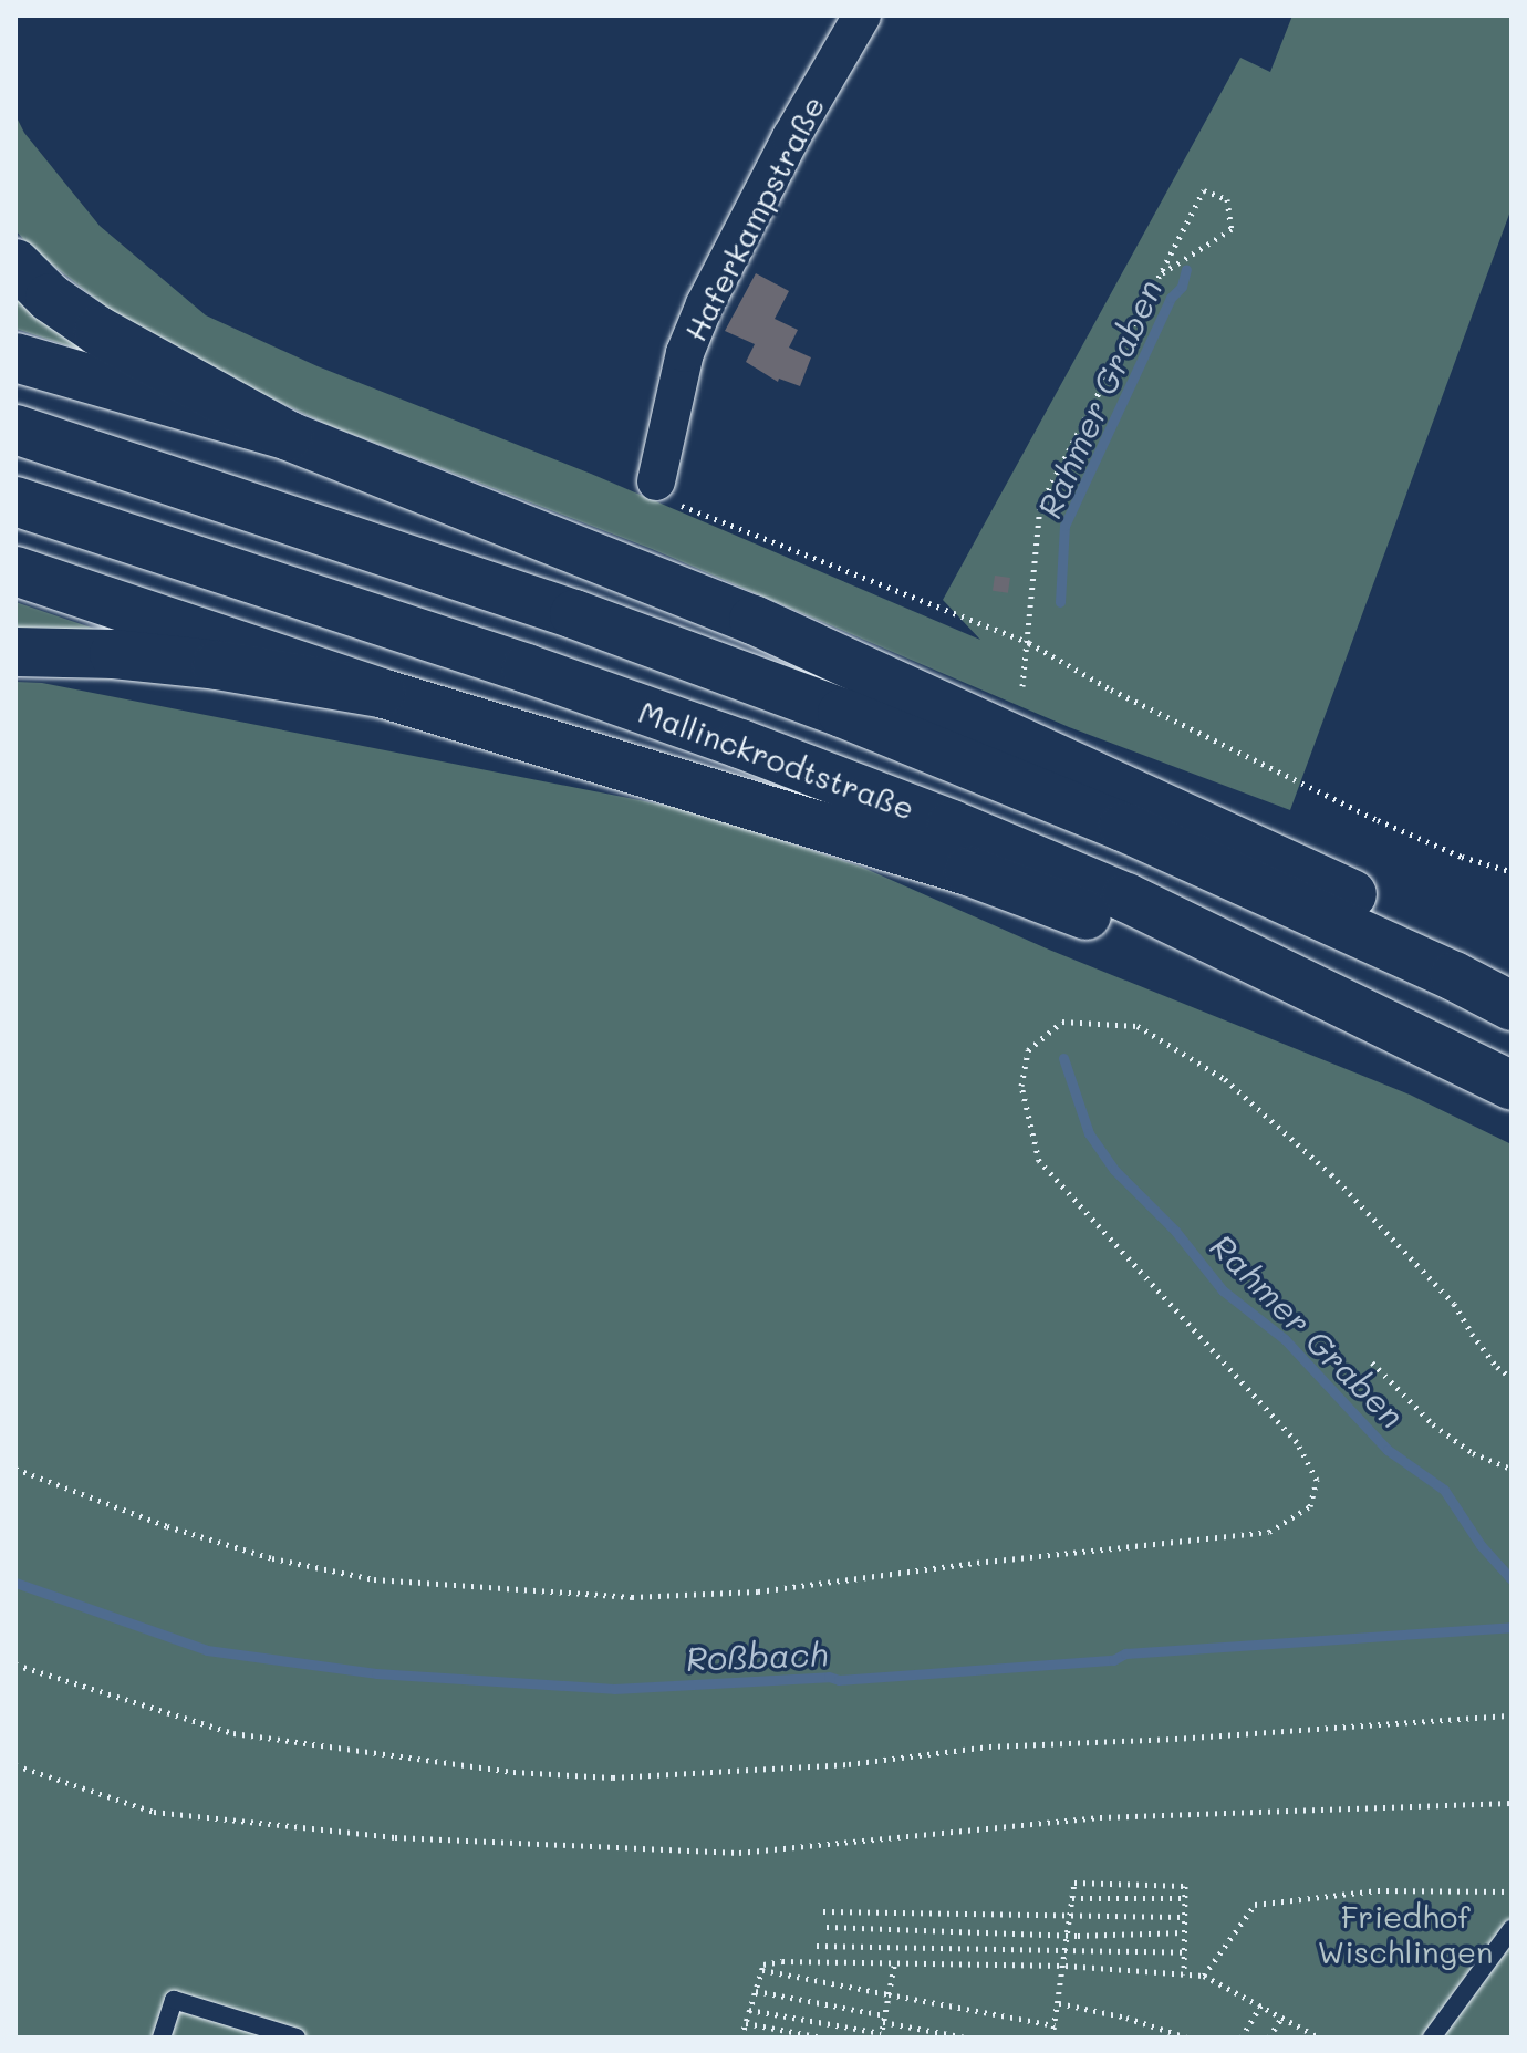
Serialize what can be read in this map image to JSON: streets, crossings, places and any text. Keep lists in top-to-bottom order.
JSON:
{
  "streets": {
    "highway": ["Mallinckrodtstraße"],
    "street": ["Haferkampstraße"]
  },
  "water": ["Rahmer Graben", "Roßbach"],
  "parks": ["Friedhof Wischlingen"]
}
